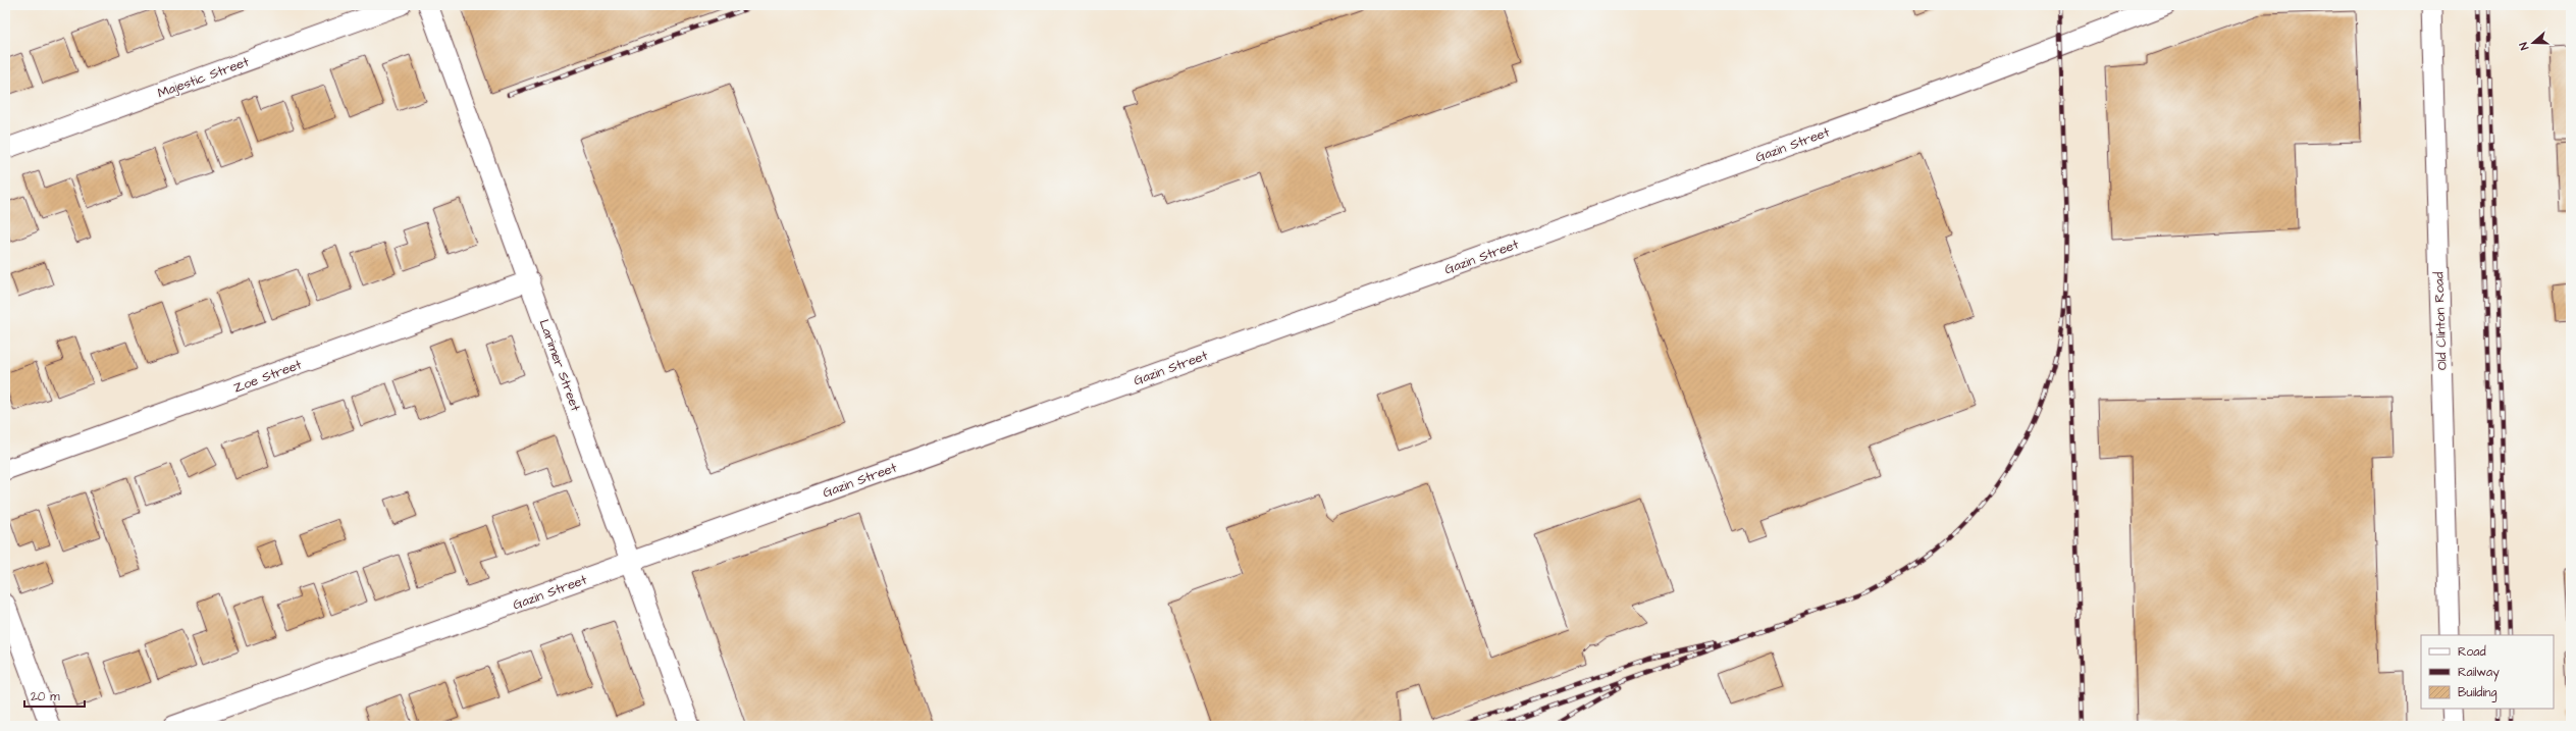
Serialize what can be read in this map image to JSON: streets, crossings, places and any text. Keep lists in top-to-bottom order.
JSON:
{
  "streets": {
    "street": [
      "Majestic Street",
      "Gazin Street",
      "Old Clinton Road",
      "Larimer Street",
      "Zoe Street"
    ]
  },
  "crossings": [
    ["Gazin Street", "Larimer Street"],
    ["Larimer Street", "Zoe Street"]
  ],
  "legend": ["Road", "Railway", "Building"],
  "scale_bar": "20 m",
  "north": "left"
}
